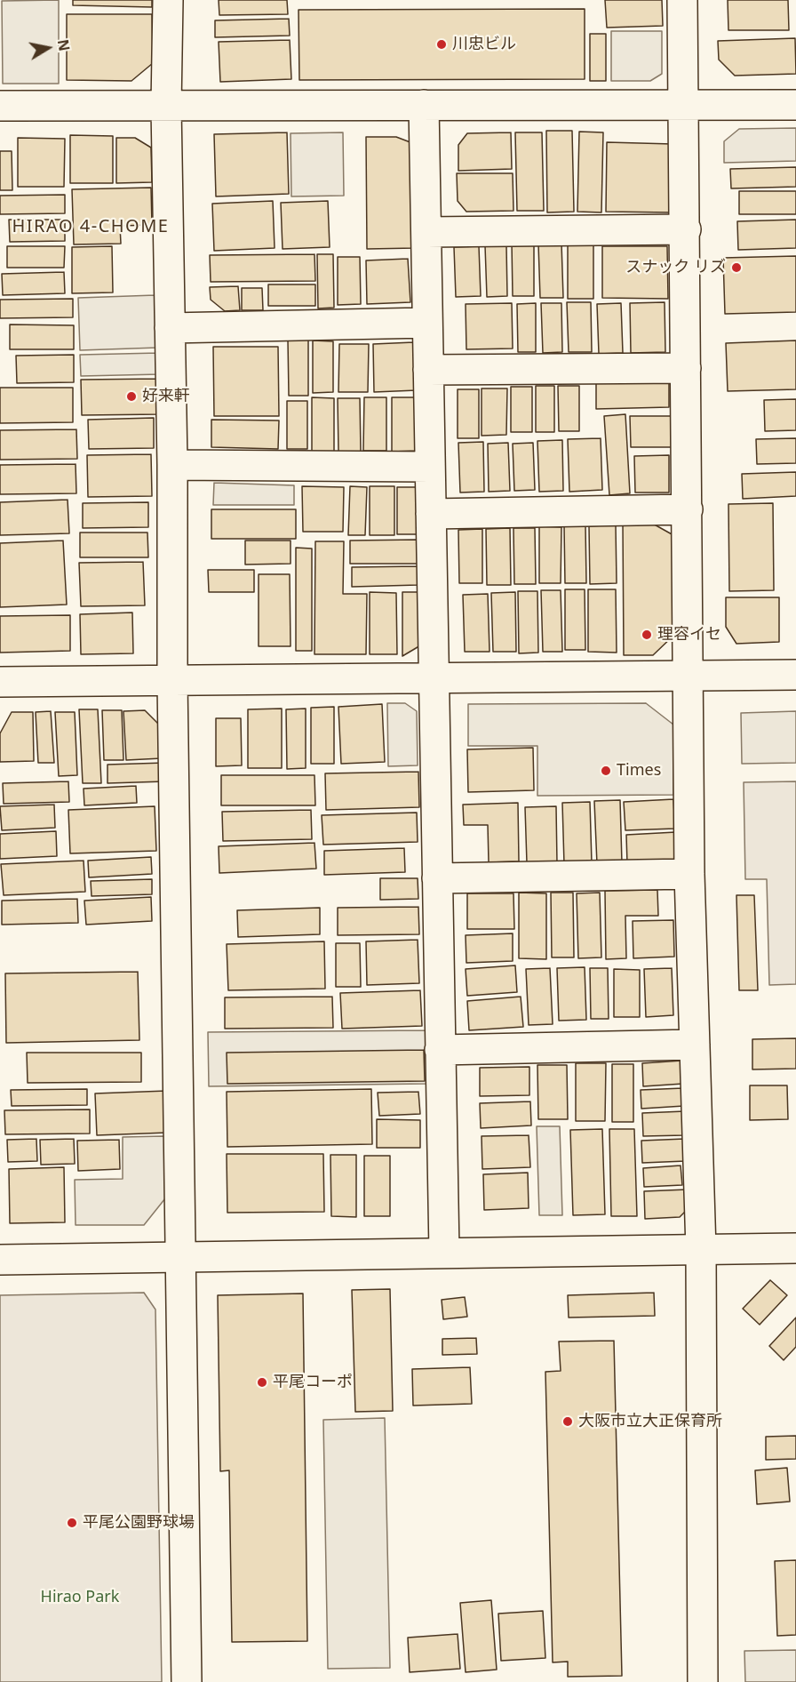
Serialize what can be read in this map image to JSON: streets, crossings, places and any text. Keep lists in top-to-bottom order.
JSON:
{
  "districts": ["HIRAO 4-CHOME"],
  "parks": ["Hirao Park"],
  "places": [
    "川忠ビル",
    "スナック リズ",
    "好来軒",
    "理容イセ",
    "Times",
    "平尾コーポ",
    "大阪市立大正保育所",
    "平尾公園野球場"
  ],
  "north": "right"
}
